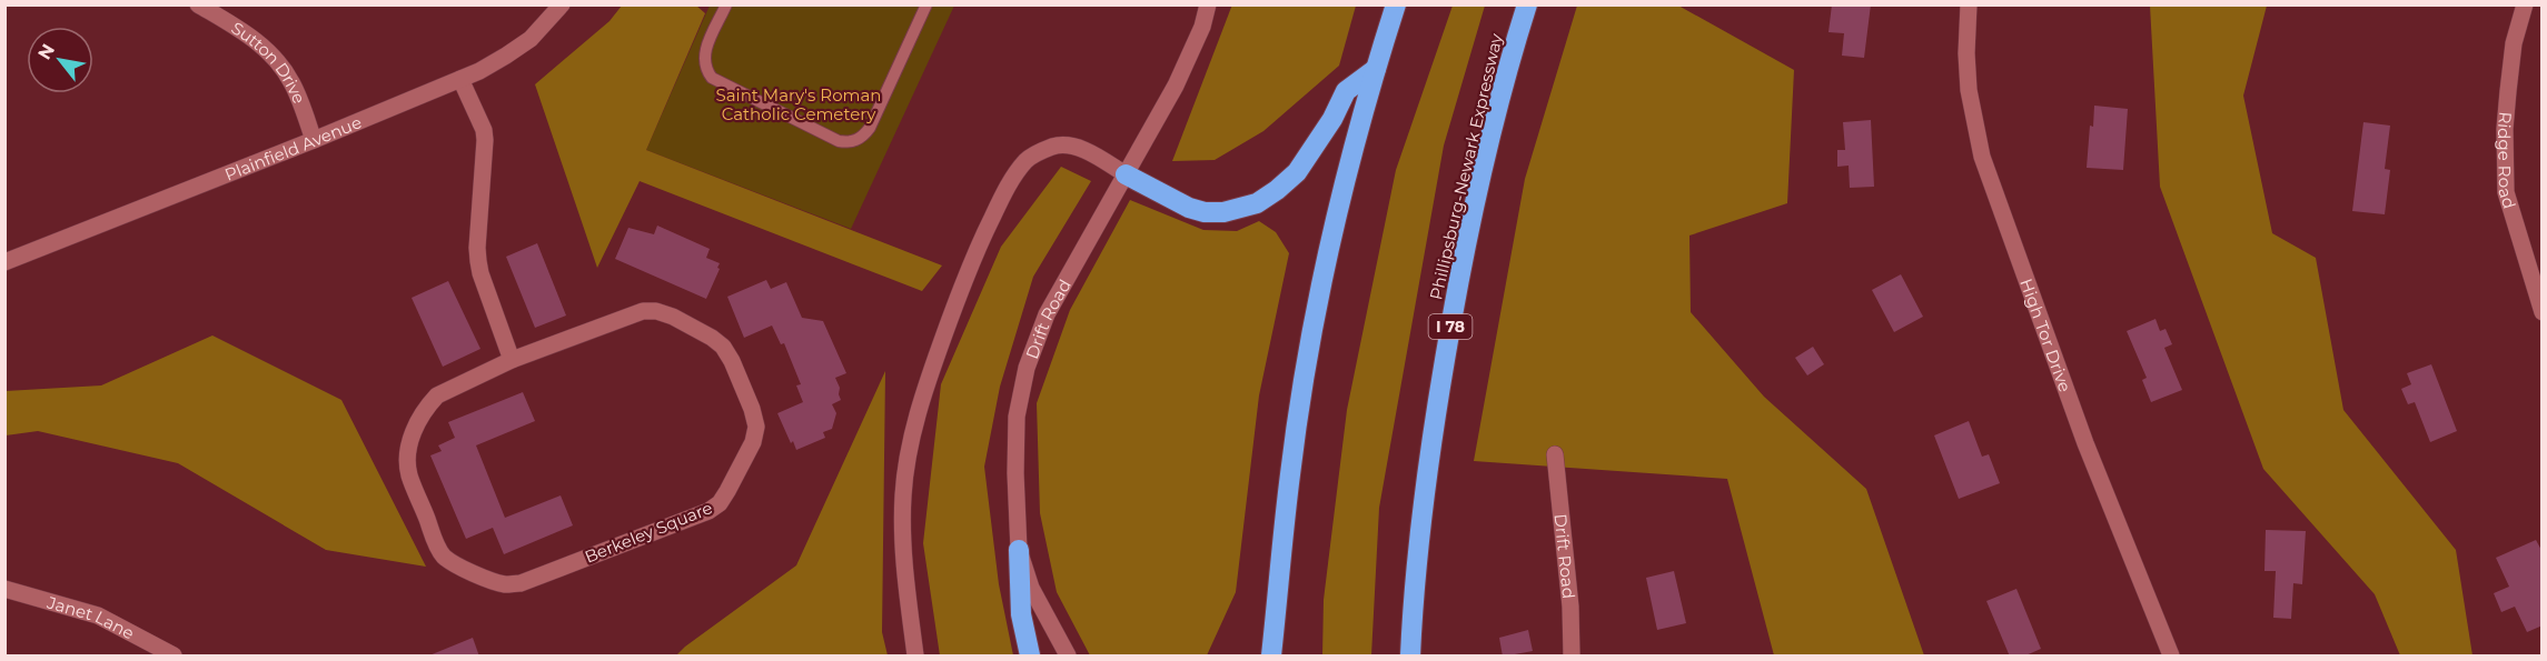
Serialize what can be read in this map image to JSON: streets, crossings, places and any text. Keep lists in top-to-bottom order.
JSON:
{
  "streets": {
    "highway": ["Phillipsburg-Newark Expressway", "I 78"],
    "street": [
      "Sutton Drive",
      "Plainfield Avenue",
      "Ridge Road",
      "Drift Road",
      "High Tor Drive",
      "Berkeley Square",
      "Janet Lane"
    ]
  },
  "crossings": [
    ["Sutton Drive", "Plainfield Avenue"]
  ],
  "parks": ["Saint Mary's Roman Catholic Cemetery"],
  "north": "top left"
}
